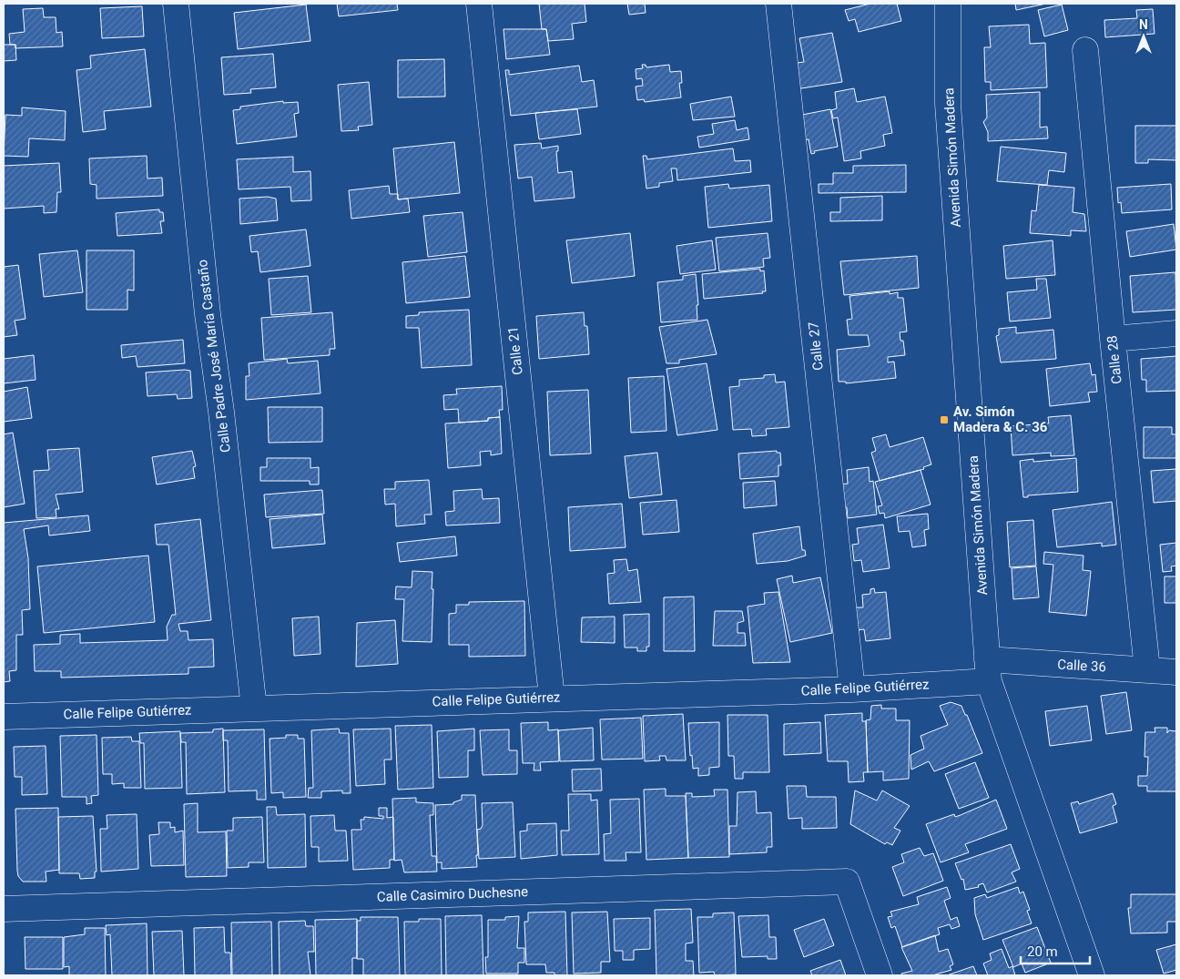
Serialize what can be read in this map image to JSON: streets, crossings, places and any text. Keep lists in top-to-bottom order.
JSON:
{
  "streets": {
    "street": [
      "Avenida Simón Madera",
      "Calle 27",
      "Calle 21",
      "Calle Padre José María Castaño",
      "Calle 28",
      "Calle 36",
      "Calle Felipe Gutiérrez",
      "Calle Casimiro Duchesne"
    ]
  },
  "crossings": [
    ["Avenida Simón Madera", "Calle 36"],
    ["Avenida Simón Madera", "Calle Felipe Gutiérrez"],
    ["Calle 27", "Calle Felipe Gutiérrez"],
    ["Calle 21", "Calle Felipe Gutiérrez"],
    ["Calle Padre José María Castaño", "Calle Felipe Gutiérrez"],
    ["Calle 28", "Calle 36"],
    ["Calle 36", "Calle Felipe Gutiérrez"]
  ],
  "places": {
    "transit": ["Av. Simón Madera & C. 36"]
  },
  "scale_bar": "20 m",
  "north": "top"
}
